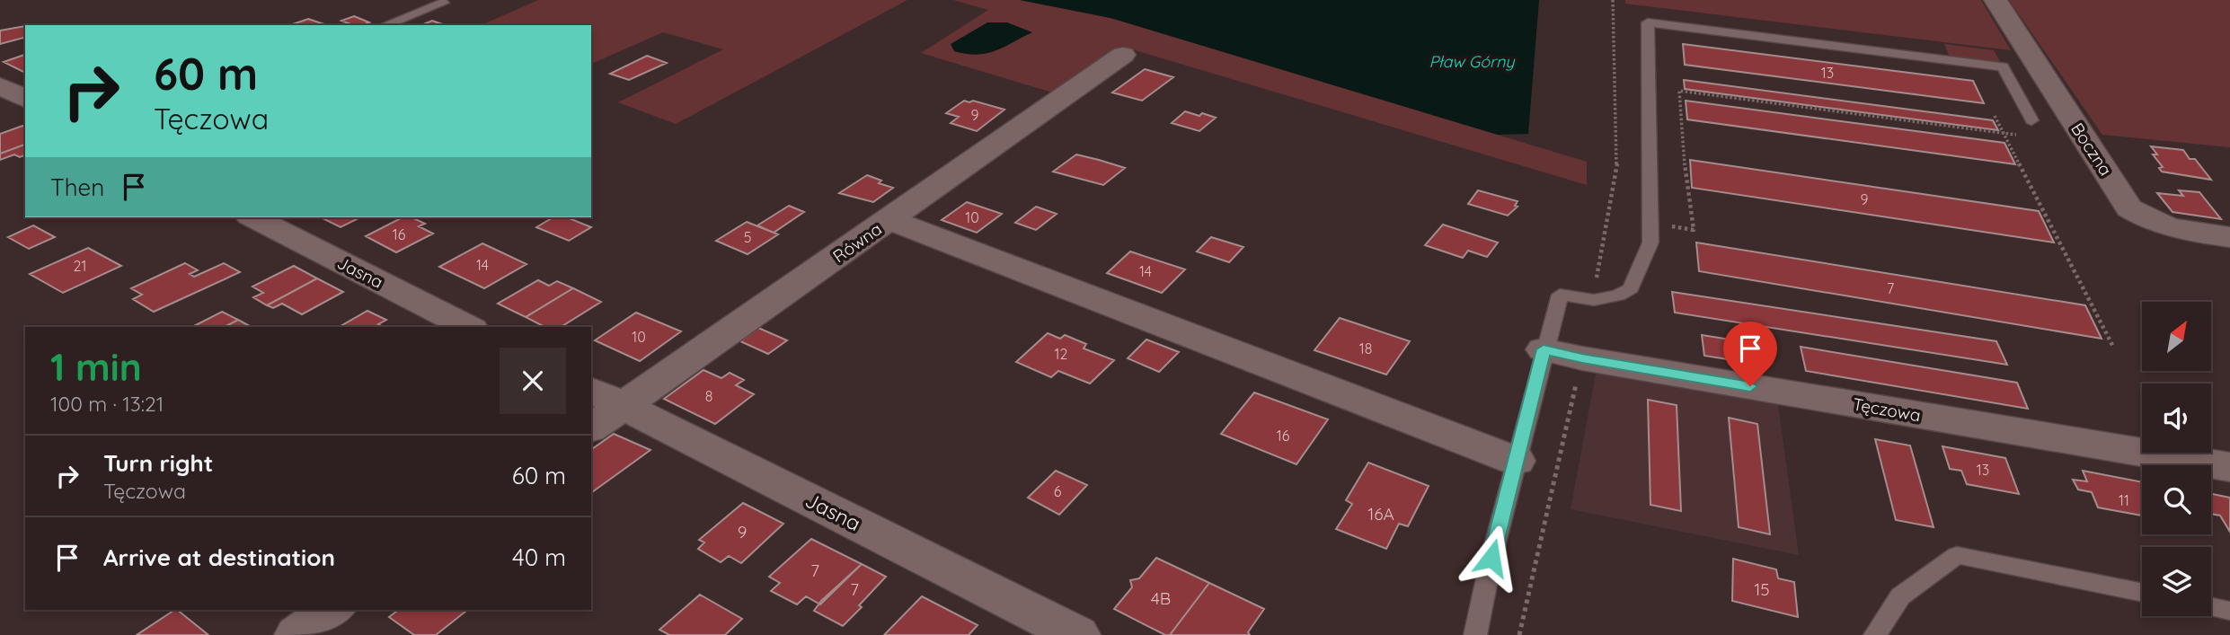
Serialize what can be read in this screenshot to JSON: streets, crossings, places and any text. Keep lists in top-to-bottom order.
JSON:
{
  "streets": {
    "street": [
      "Boczna",
      "Równa",
      "Jasna",
      "Tęczowa"
    ]
  },
  "crossings": [
    ["Równa", "Jasna"]
  ],
  "water": ["Pław Górny"],
  "house_numbers": [
    "13",
    "9",
    "9",
    "10",
    "16",
    "5",
    "14",
    "21",
    "14",
    "7",
    "10",
    "18",
    "12",
    "8",
    "16",
    "13",
    "6",
    "11",
    "16A",
    "9",
    "7",
    "7",
    "15",
    "4B"
  ],
  "north": "top right",
  "page": {
    "turn": ["60 m", "Tęczowa"],
    "then": "Then",
    "heading": ["1 min", "100 m · 13:21"],
    "list": [
      {
        "name": "Turn right",
        "note": "Tęczowa",
        "value": "60 m"
      },
      {
        "name": "Arrive at destination",
        "value": "40 m"
      }
    ]
  }
}
